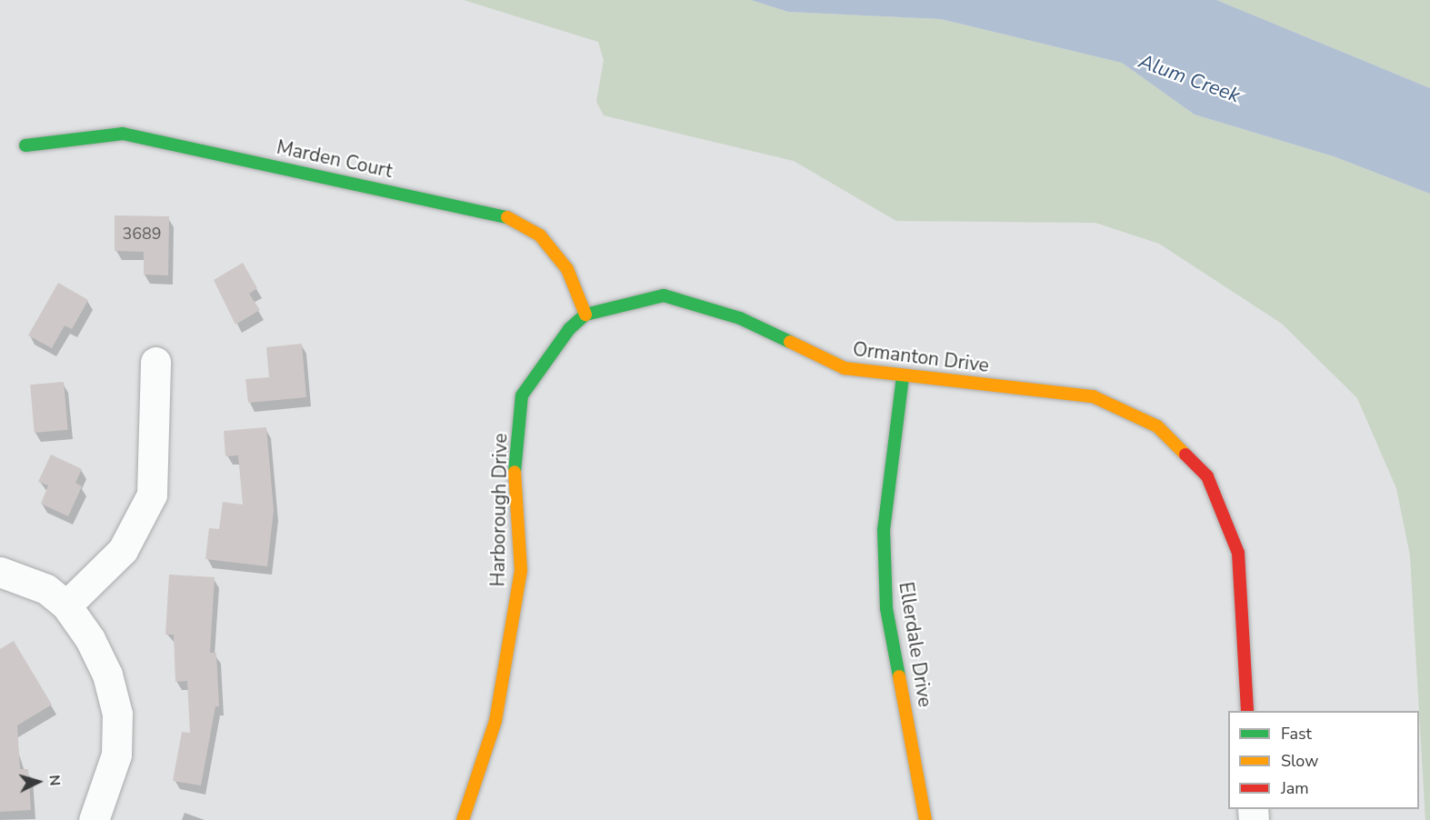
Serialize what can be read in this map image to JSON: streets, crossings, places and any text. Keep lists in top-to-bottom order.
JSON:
{
  "streets": {
    "street": [
      "Marden Court",
      "Ormanton Drive",
      "Harborough Drive",
      "Ellerdale Drive"
    ]
  },
  "crossings": [
    ["Marden Court", "Ormanton Drive"],
    ["Marden Court", "Harborough Drive"],
    ["Ormanton Drive", "Harborough Drive"],
    ["Ormanton Drive", "Ellerdale Drive"]
  ],
  "water": ["Alum Creek"],
  "house_numbers": ["3689"],
  "legend": ["Fast", "Slow", "Jam"],
  "north": "right"
}
